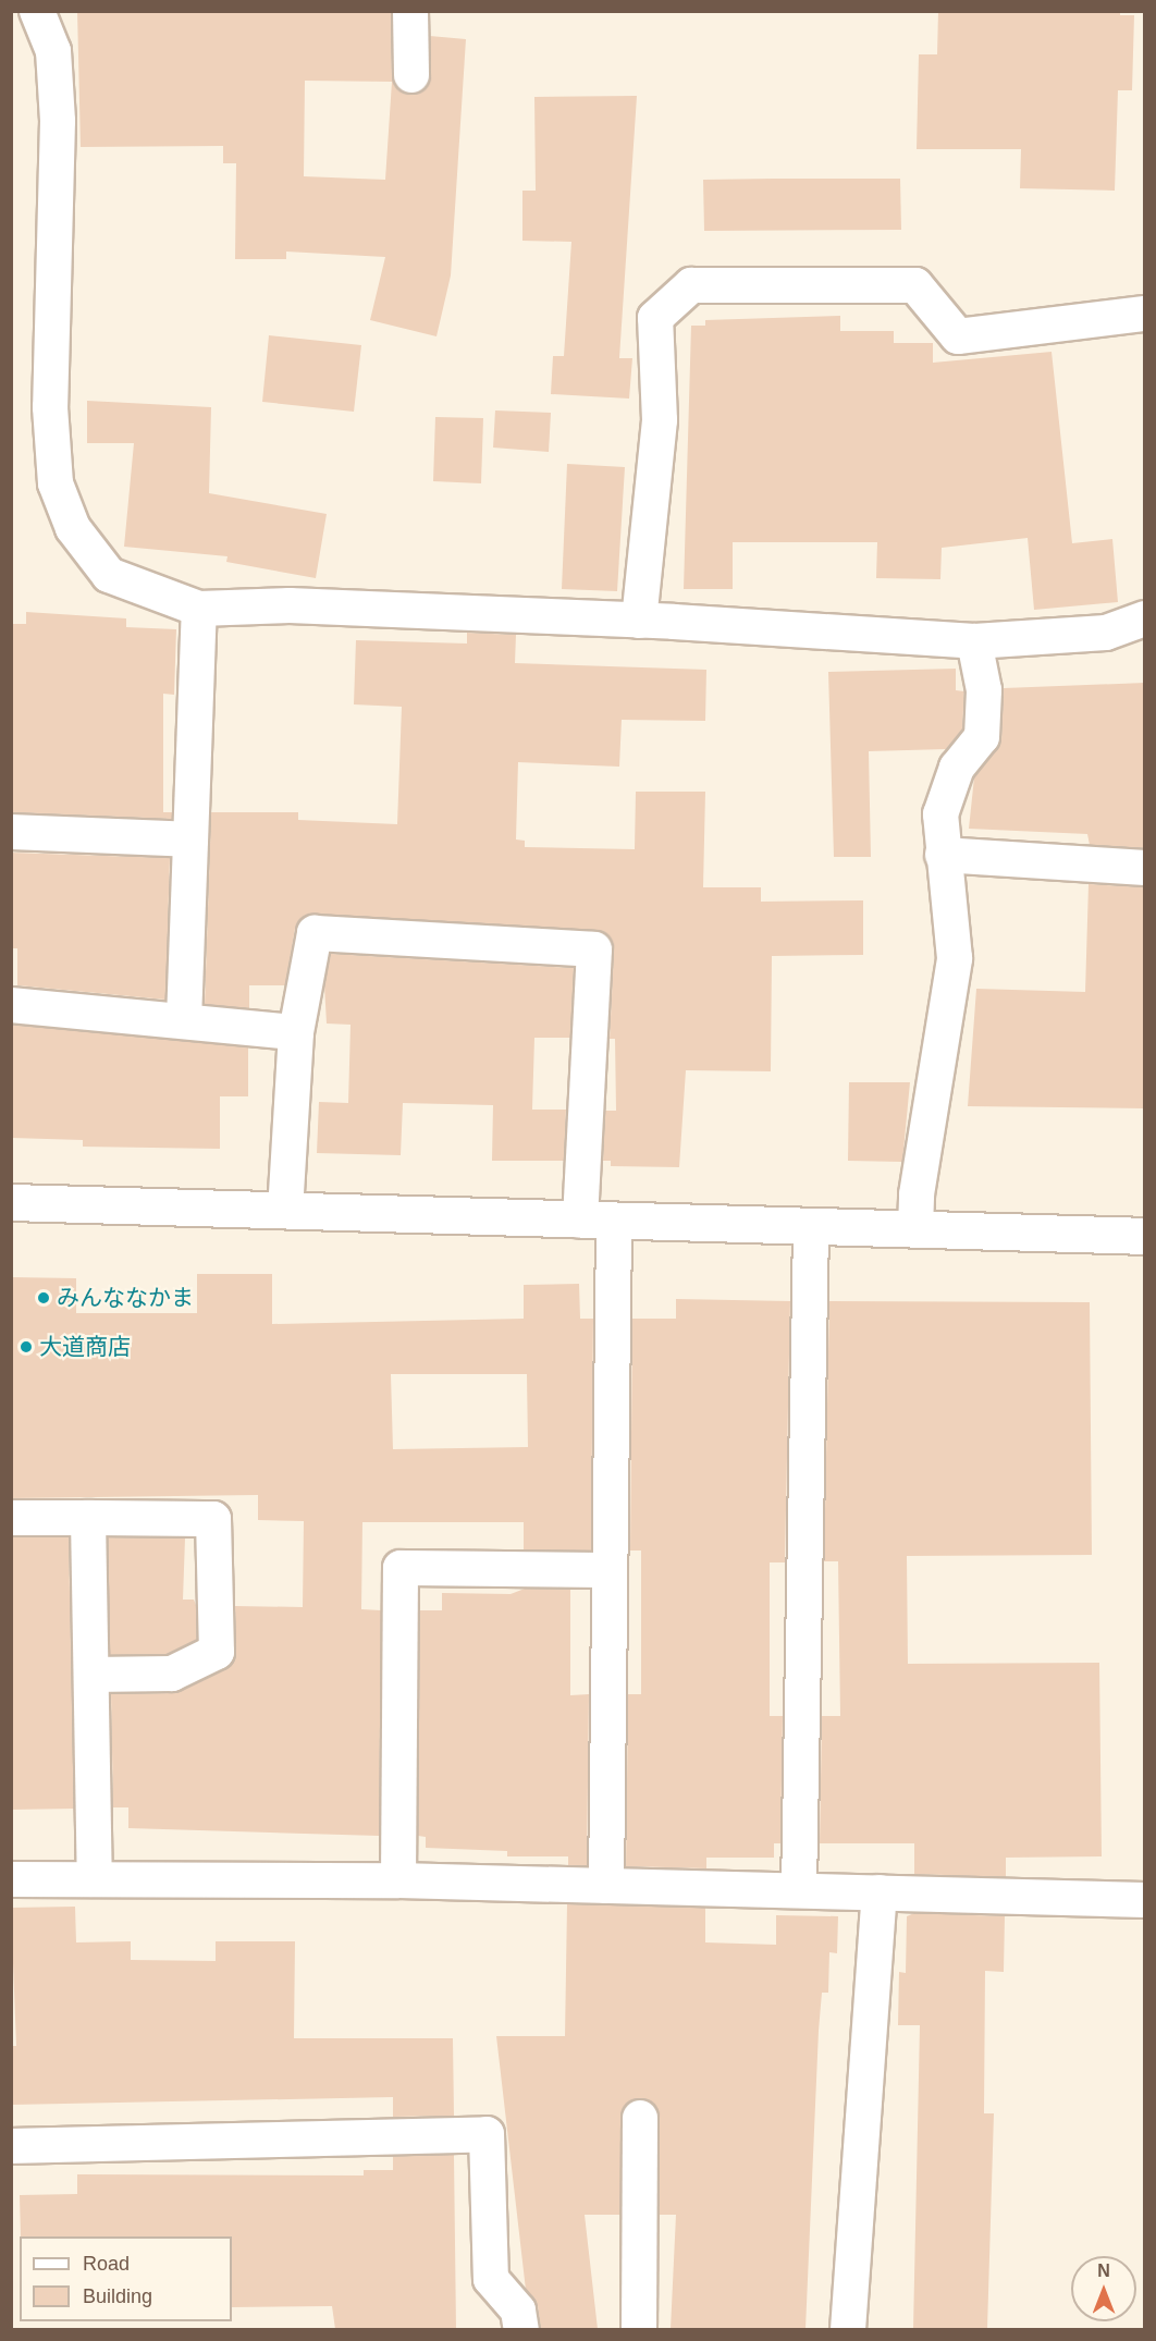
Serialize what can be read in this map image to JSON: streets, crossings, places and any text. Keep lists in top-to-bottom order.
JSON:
{
  "places": ["みんななかま", "大道商店"],
  "legend": ["Road", "Building"],
  "north": "top"
}
